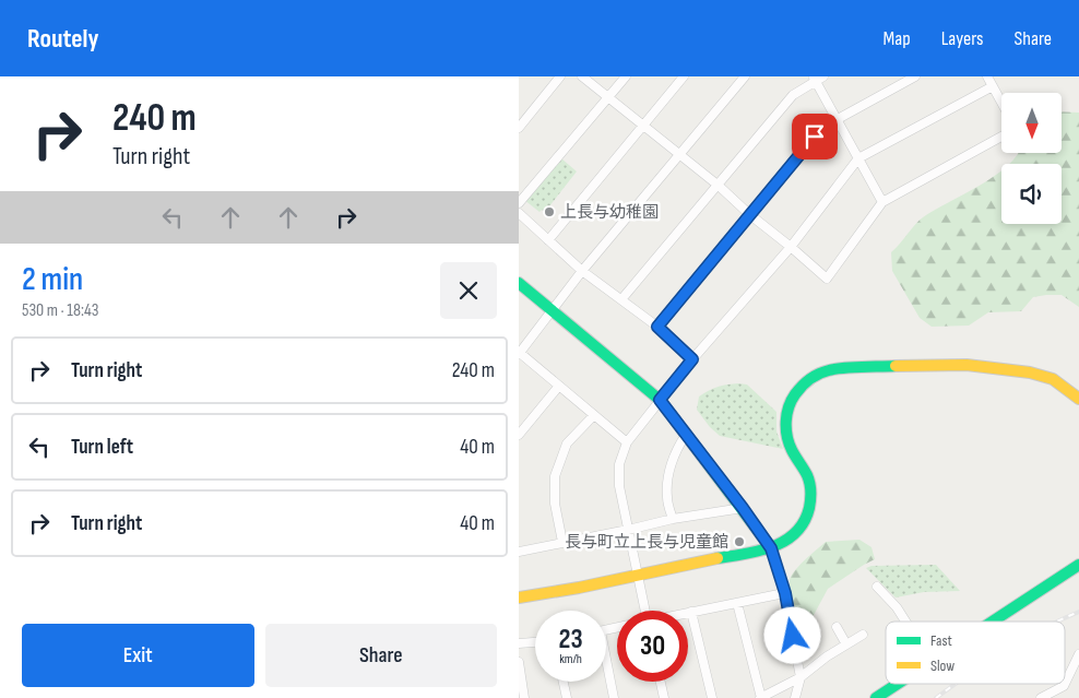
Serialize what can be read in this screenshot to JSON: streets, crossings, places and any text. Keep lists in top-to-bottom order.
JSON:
{
  "places": ["上長与幼稚園", "長与町立上長与児童館"],
  "legend": ["Fast", "Slow"],
  "north": "bottom",
  "page": {
    "header": "Routely",
    "nav": ["Map", "Layers", "Share"],
    "turn": ["240 m", "Turn right"],
    "heading": ["2 min", "530 m · 18:43"],
    "list": [
      {
        "name": "Turn right",
        "value": "240 m"
      },
      {
        "name": "Turn left",
        "value": "40 m"
      },
      {
        "name": "Turn right",
        "value": "40 m"
      }
    ],
    "speed": "23 km/h",
    "limit": "30",
    "buttons": ["Exit", "Share"]
  }
}
